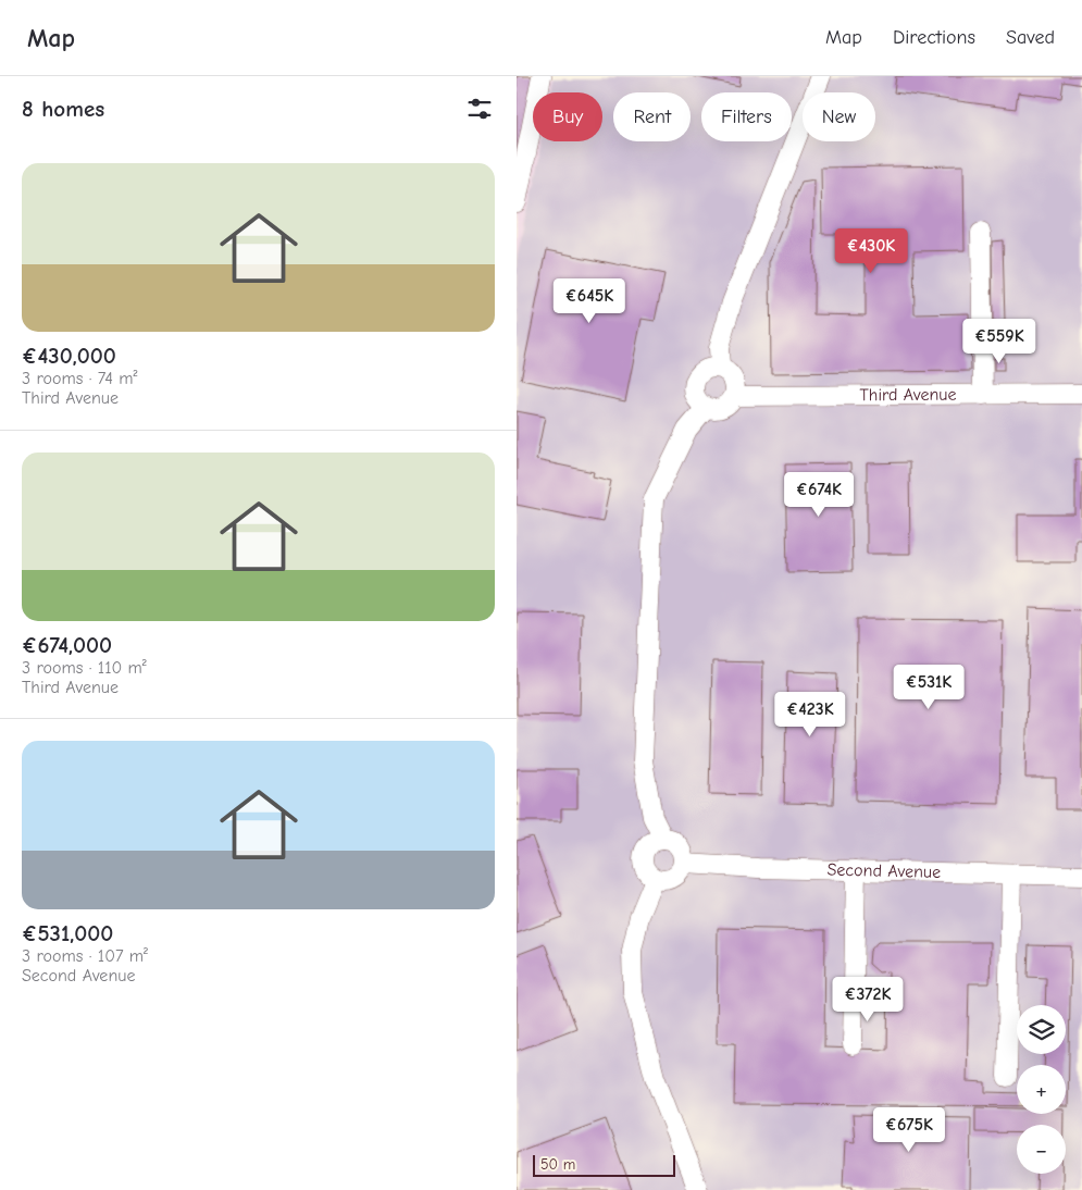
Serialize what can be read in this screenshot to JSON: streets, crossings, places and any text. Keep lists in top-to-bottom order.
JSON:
{
  "streets": {
    "street": ["Third Avenue", "Second Avenue"]
  },
  "scale_bar": "50 m",
  "page": {
    "header": "Map",
    "nav": ["Map", "Directions", "Saved"],
    "heading": "8 homes",
    "chip": [
      "Buy",
      "Rent",
      "Filters",
      "New"
    ],
    "list": [
      {
        "name": "€430,000",
        "note": "3 rooms · 74 m² · Third Avenue"
      },
      {
        "name": "€674,000",
        "note": "3 rooms · 110 m² · Third Avenue"
      },
      {
        "name": "€531,000",
        "note": "3 rooms · 107 m² · Second Avenue"
      }
    ],
    "price": [
      "€430K",
      "€645K",
      "€559K",
      "€674K",
      "€531K",
      "€423K",
      "€372K",
      "€675K"
    ],
    "map_buttons": ["+", "−"],
    "scale": "50 m"
  }
}
